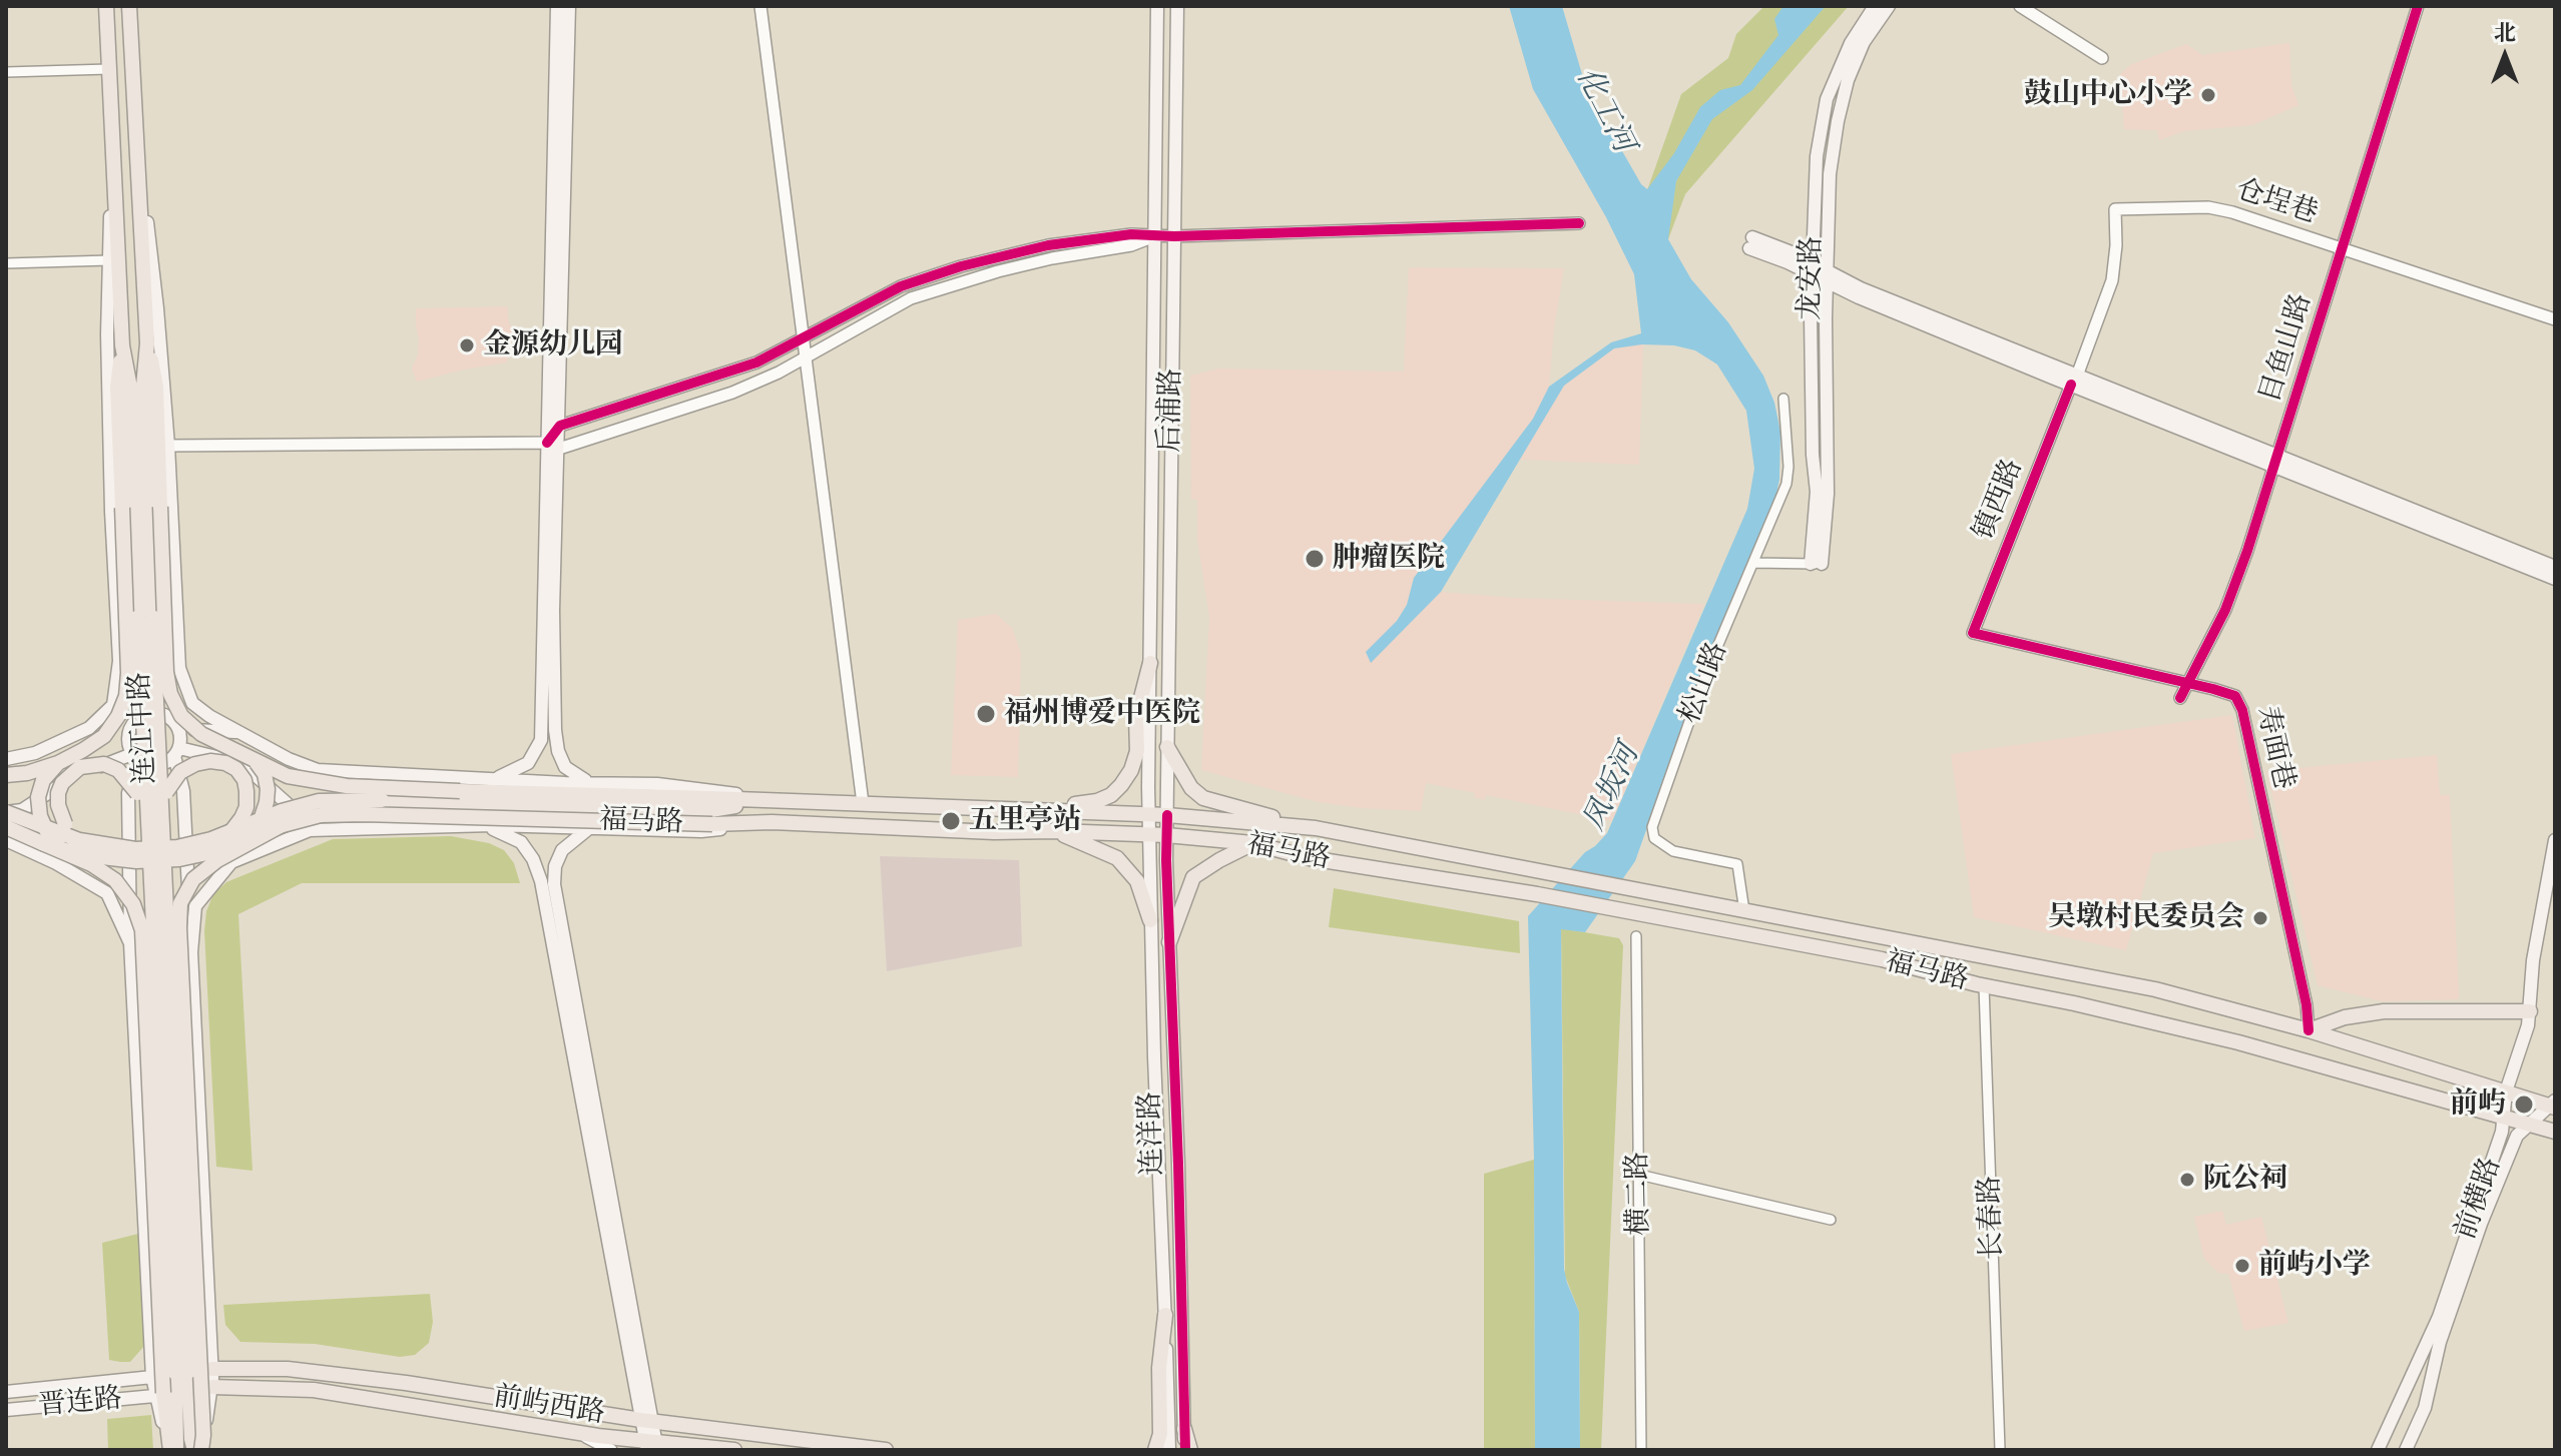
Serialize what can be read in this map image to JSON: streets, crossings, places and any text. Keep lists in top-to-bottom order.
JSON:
{
  "streets": {
    "main road": [
      "龙安路",
      "后浦路",
      "连江中路",
      "福马路",
      "连洋路",
      "前横路",
      "晋连路",
      "前屿西路"
    ],
    "street": [
      "仓埕巷",
      "目鱼山路",
      "镇西路",
      "松山路",
      "寿面巷",
      "横二路",
      "长春路"
    ]
  },
  "crossings": [
    ["仓埕巷", "目鱼山路"],
    ["仓埕巷", "镇西路"],
    ["目鱼山路", "寿面巷"],
    ["后浦路", "福马路"],
    ["后浦路", "连洋路"],
    ["镇西路", "寿面巷"],
    ["松山路", "福马路"],
    ["连江中路", "福马路"],
    ["寿面巷", "福马路"],
    ["福马路", "连洋路"],
    ["福马路", "前横路"],
    ["福马路", "长春路"]
  ],
  "water": ["化工河", "凤坂河"],
  "places": [
    "鼓山中心小学",
    "金源幼儿园",
    "肿瘤医院",
    "福州博爱中医院",
    "五里亭站",
    "吴墩村民委员会",
    "前屿",
    "阮公祠",
    "前屿小学"
  ],
  "north": "top"
}
